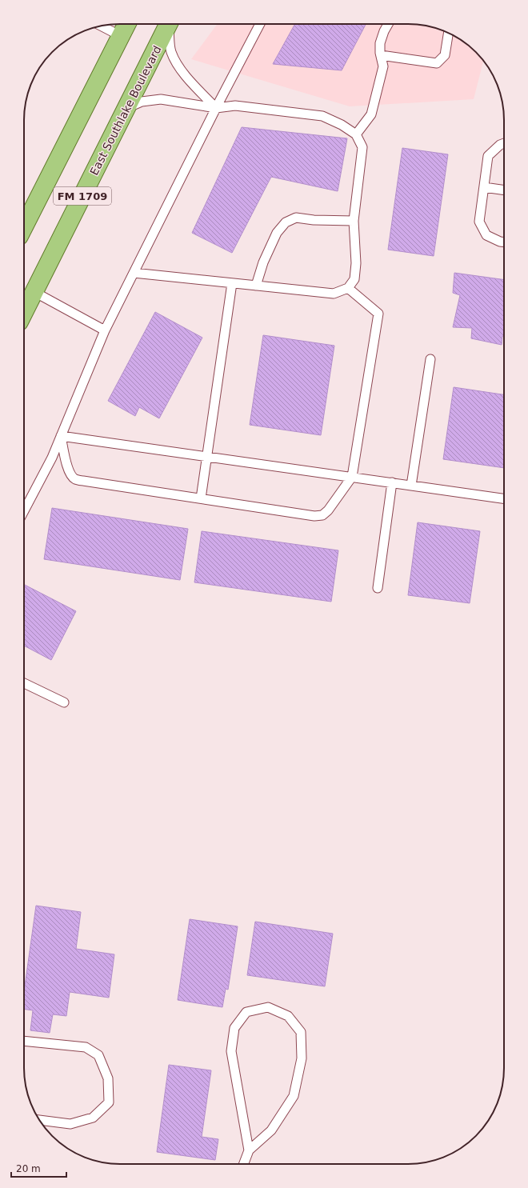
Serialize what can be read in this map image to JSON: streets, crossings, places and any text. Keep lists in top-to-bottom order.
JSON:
{
  "streets": {
    "main road": ["East Southlake Boulevard", "FM 1709"]
  },
  "scale_bar": "20 m"
}
